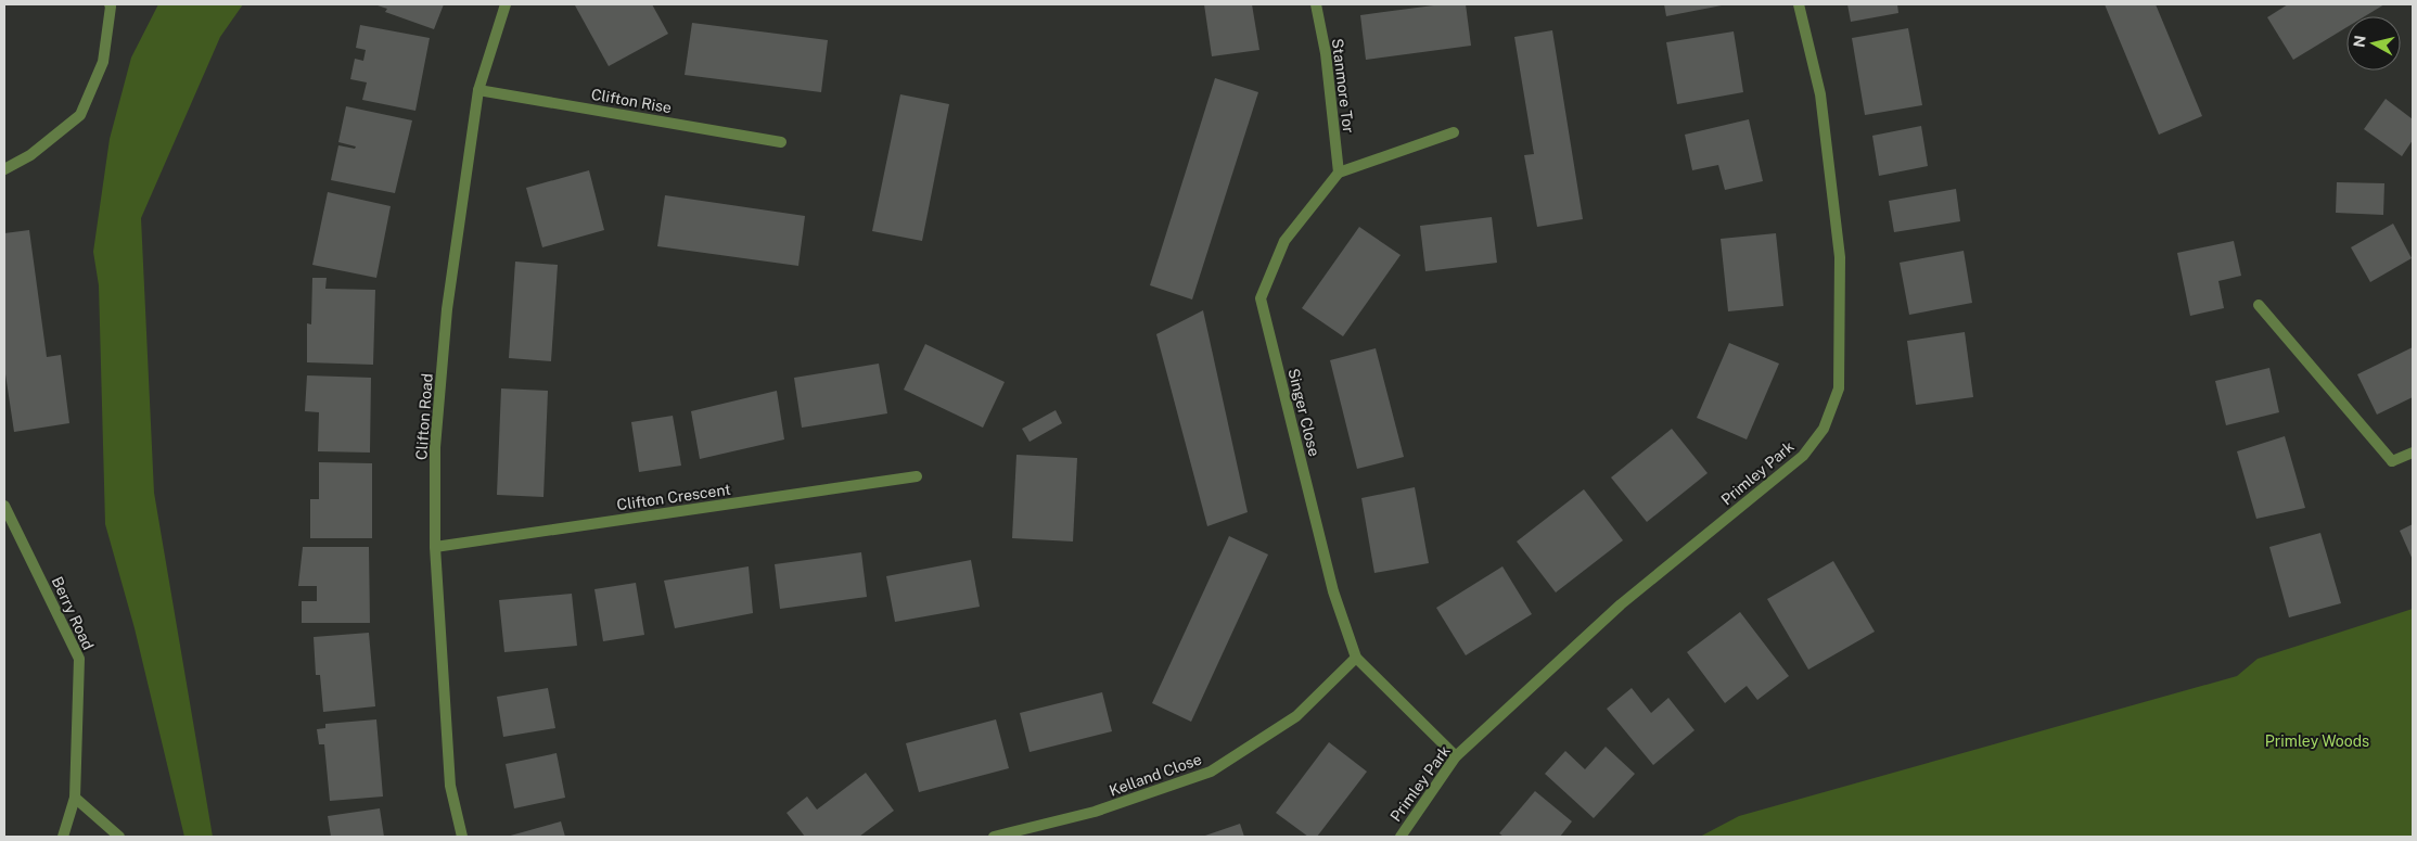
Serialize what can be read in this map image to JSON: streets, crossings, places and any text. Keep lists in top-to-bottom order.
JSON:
{
  "streets": {
    "street": [
      "Stanmore Tor",
      "Clifton Rise",
      "Singer Close",
      "Clifton Road",
      "Primley Park",
      "Clifton Crescent",
      "Berry Road",
      "Kelland Close"
    ]
  },
  "crossings": [
    ["Stanmore Tor", "Singer Close"],
    ["Clifton Rise", "Clifton Road"],
    ["Singer Close", "Primley Park"],
    ["Singer Close", "Kelland Close"],
    ["Clifton Road", "Clifton Crescent"]
  ],
  "parks": ["Primley Woods"],
  "north": "left"
}
